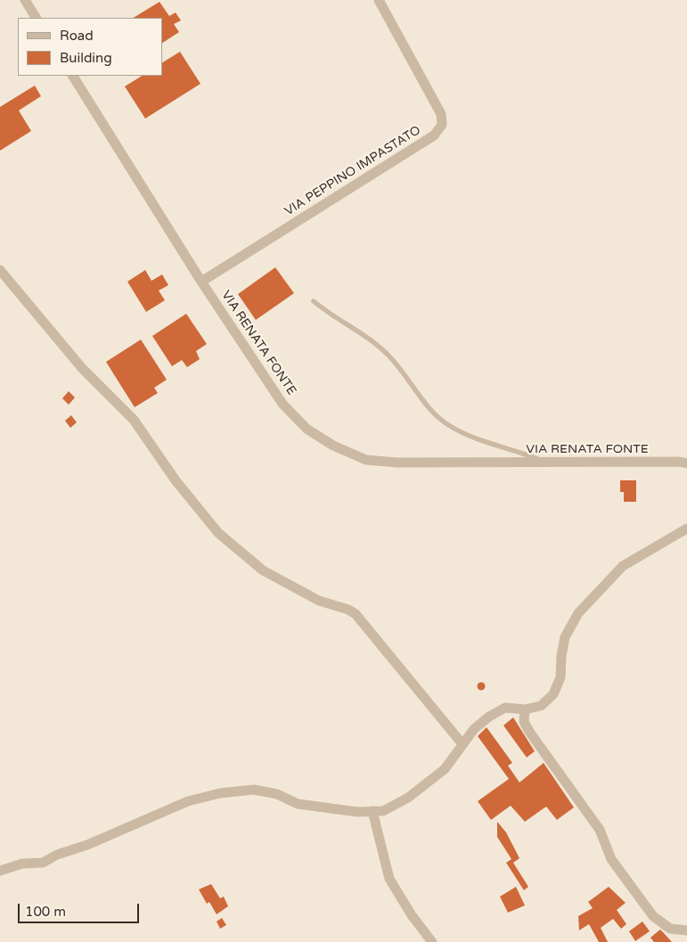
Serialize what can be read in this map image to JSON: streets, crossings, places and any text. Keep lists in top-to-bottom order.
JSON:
{
  "streets": {
    "street": ["VIA PEPPINO IMPASTATO", "VIA RENATA FONTE"]
  },
  "crossings": [
    ["VIA PEPPINO IMPASTATO", "VIA RENATA FONTE"]
  ],
  "legend": ["Road", "Building"],
  "scale_bar": "100 m"
}
